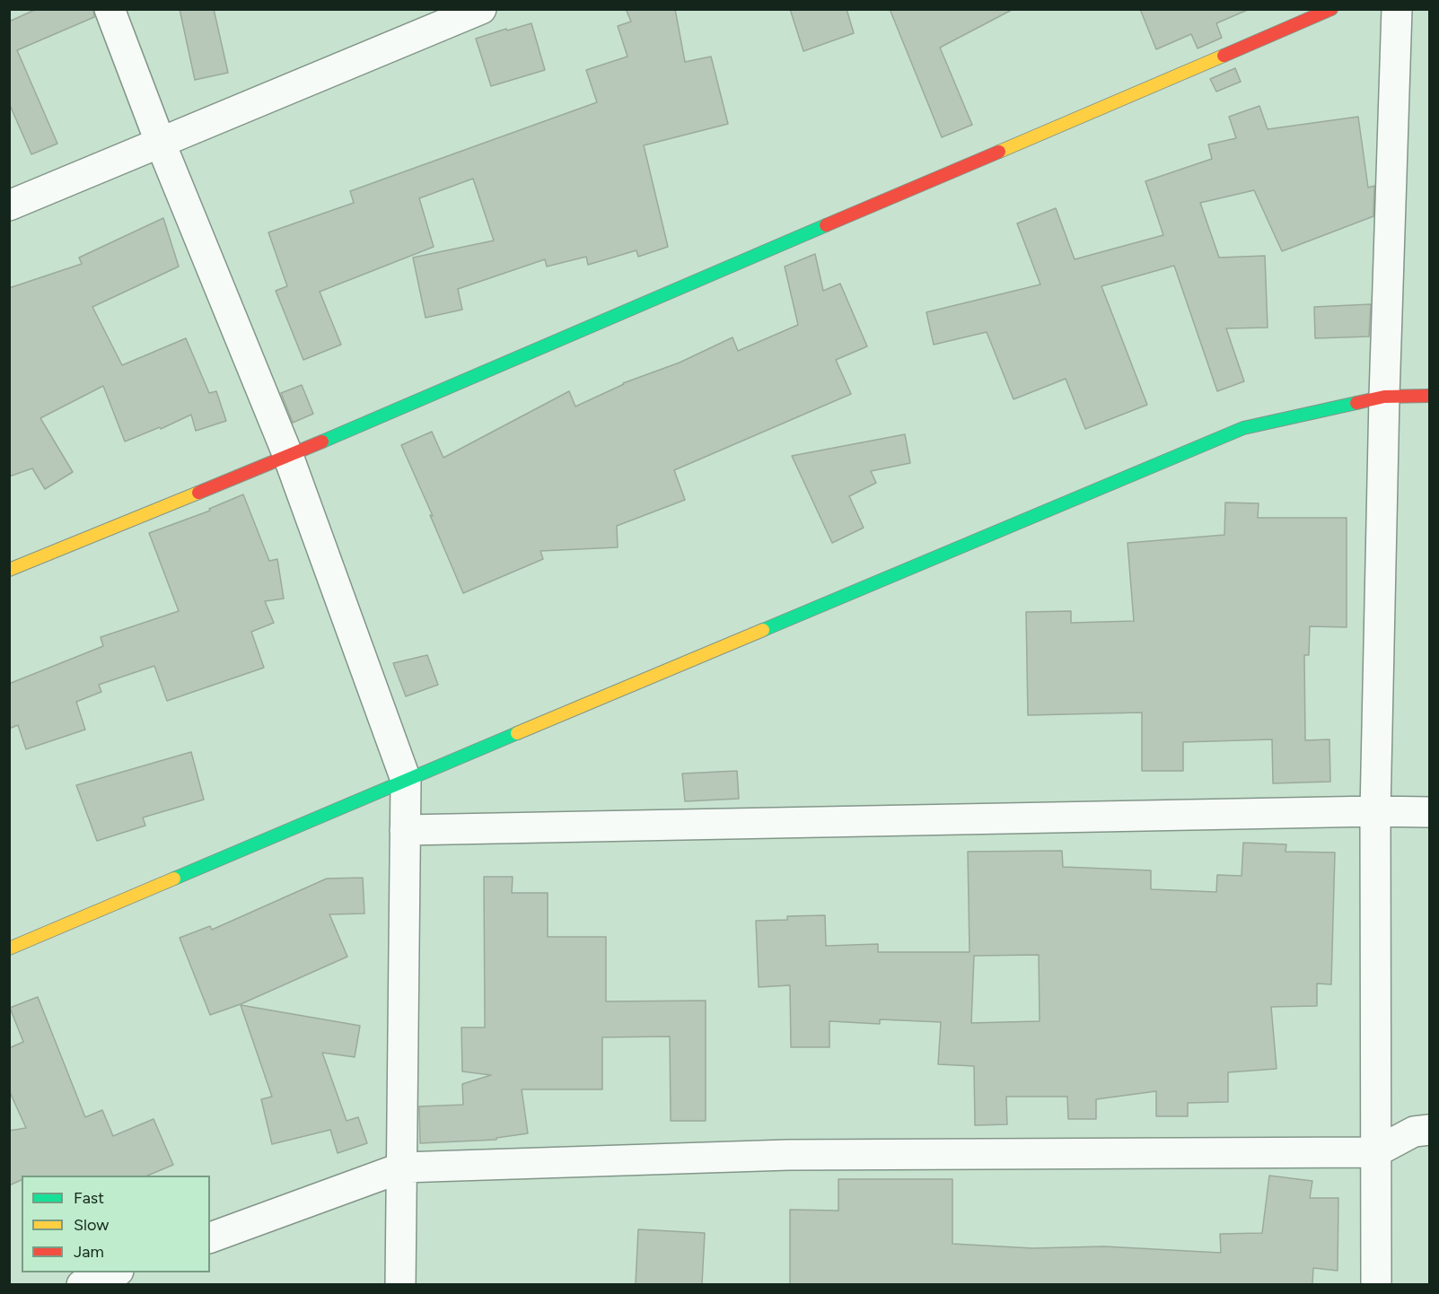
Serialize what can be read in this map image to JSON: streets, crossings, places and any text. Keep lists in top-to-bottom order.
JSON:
{
  "legend": ["Fast", "Slow", "Jam"]
}
